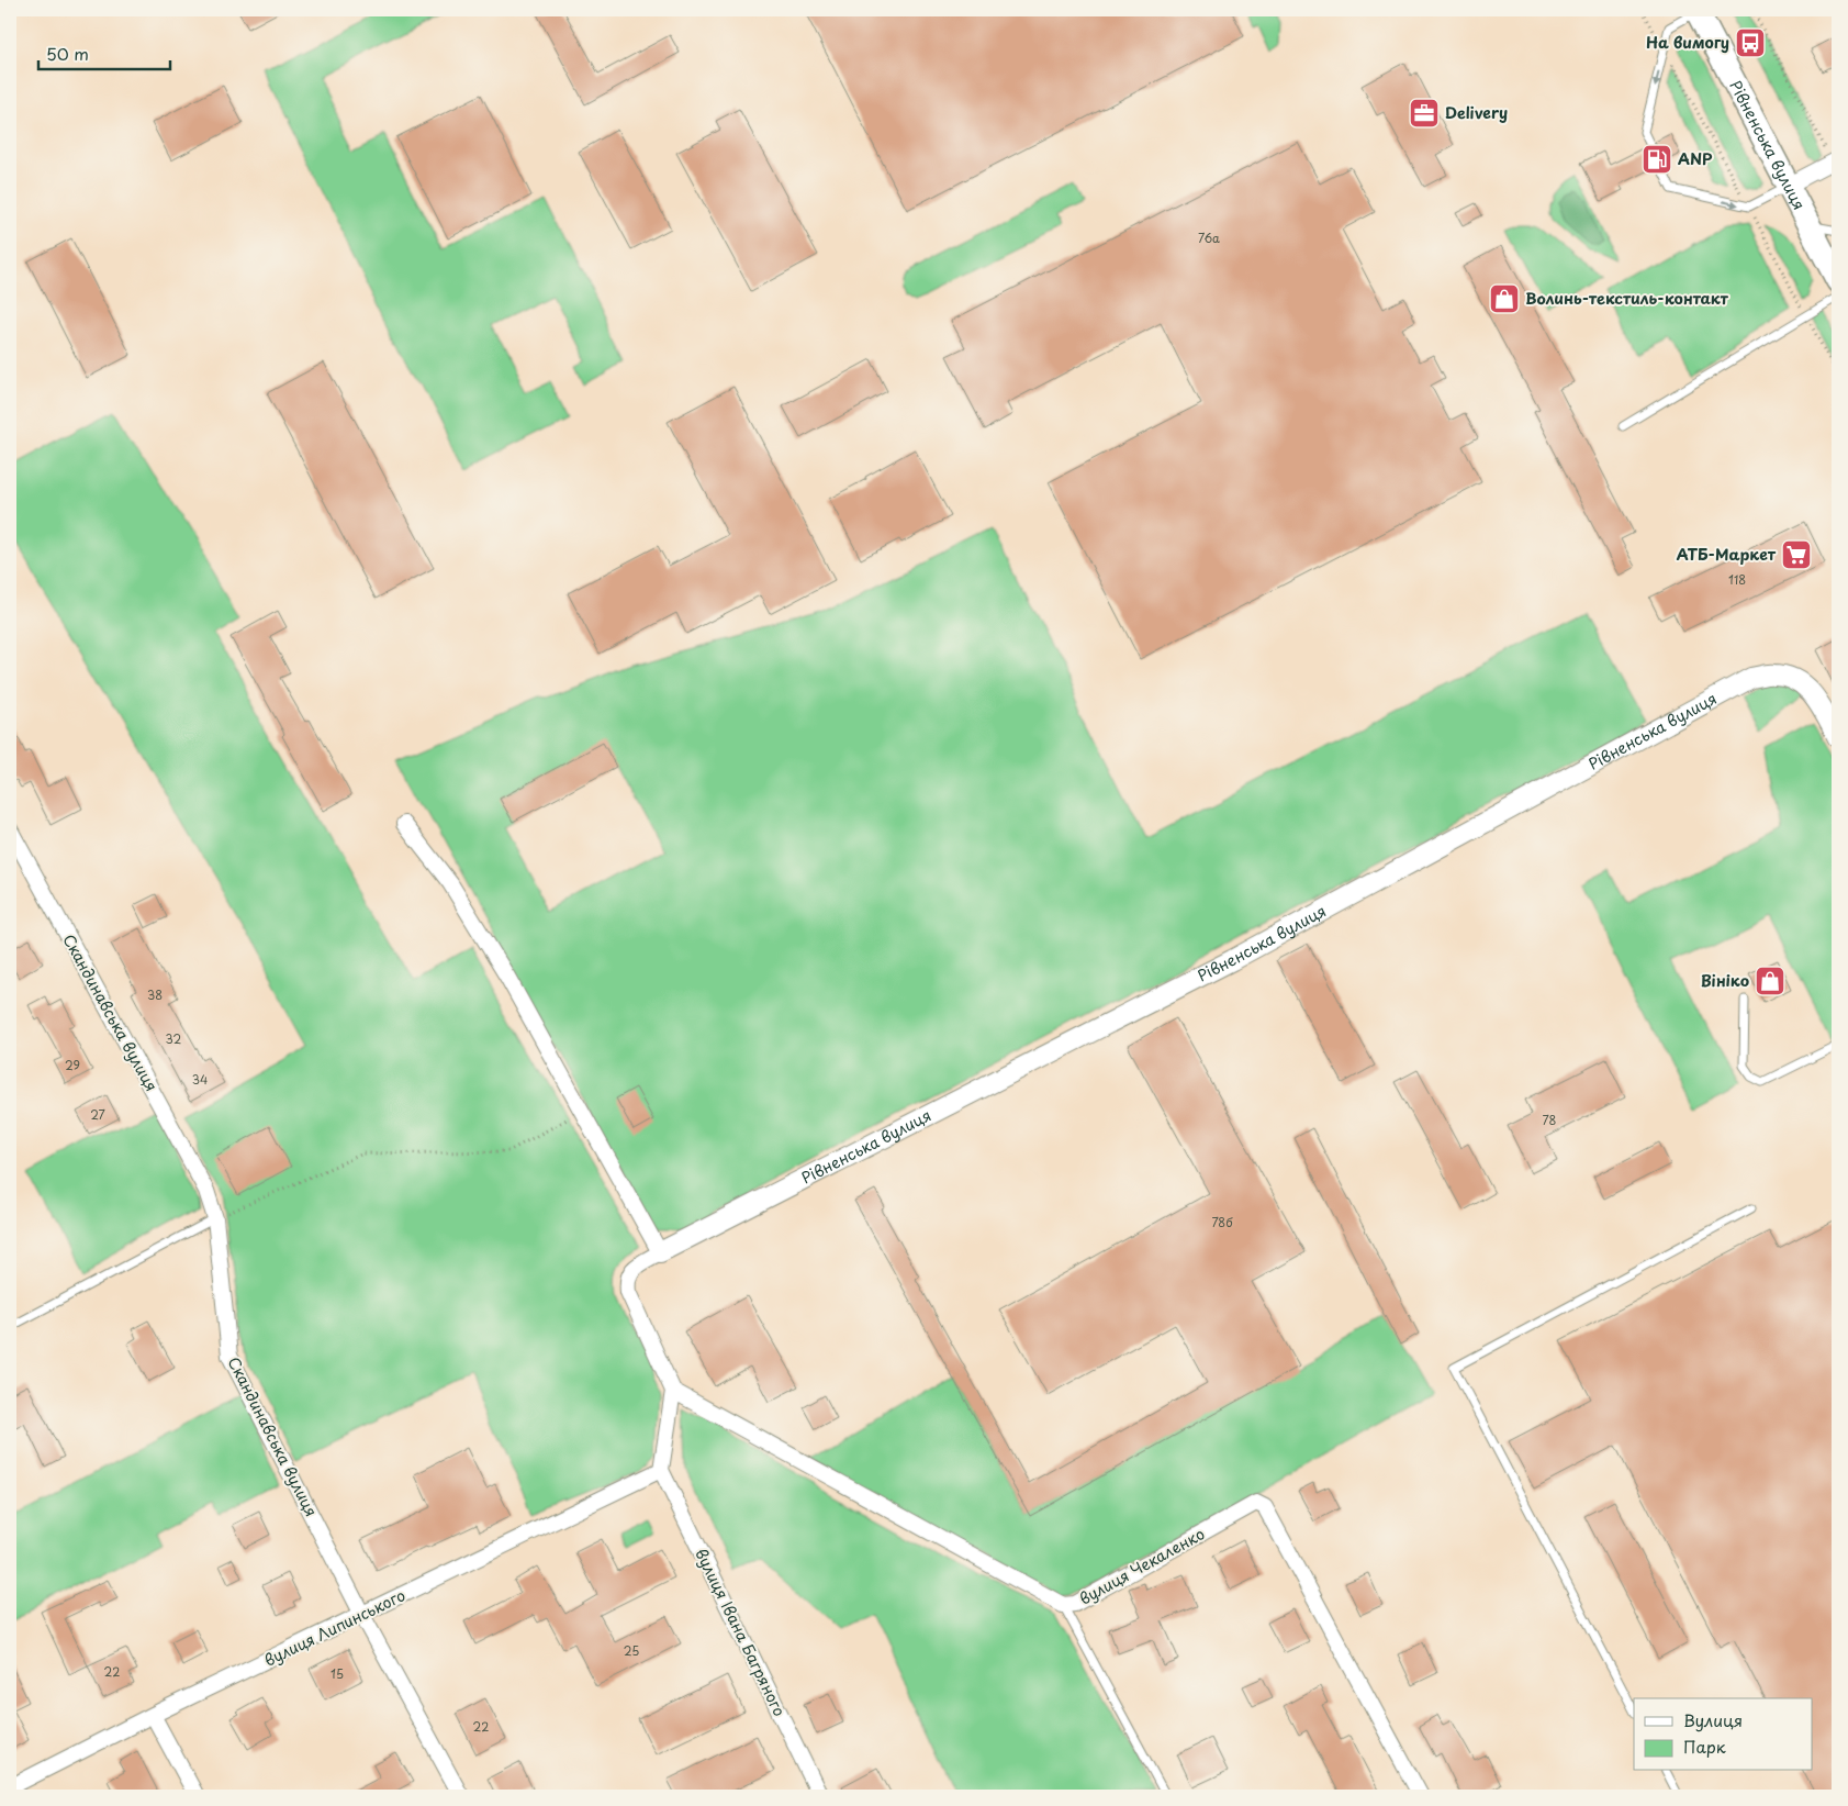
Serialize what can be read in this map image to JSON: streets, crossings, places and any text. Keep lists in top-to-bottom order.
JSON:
{
  "streets": {
    "main road": ["Рівненська вулиця"],
    "street": [
      "Скандинавська вулиця",
      "вулиця Чекаленко",
      "вулиця Липинського",
      "вулиця Івана Багряного"
    ]
  },
  "crossings": [
    ["Скандинавська вулиця", "вулиця Липинського"],
    ["вулиця Липинського", "вулиця Івана Багряного"]
  ],
  "places": {
    "bus stop": ["На вимогу"],
    "office": ["Delivery"],
    "fuel station": ["ANP"],
    "shop": ["Волинь-текстиль-контакт", "Вініко"],
    "supermarket": ["АТБ-Маркет"]
  },
  "house_numbers": [
    "76а",
    "118",
    "38",
    "32",
    "29",
    "34",
    "27",
    "78",
    "78б",
    "25",
    "22",
    "15",
    "22"
  ],
  "legend": ["Вулиця", "Парк"],
  "scale_bar": "50 m"
}
